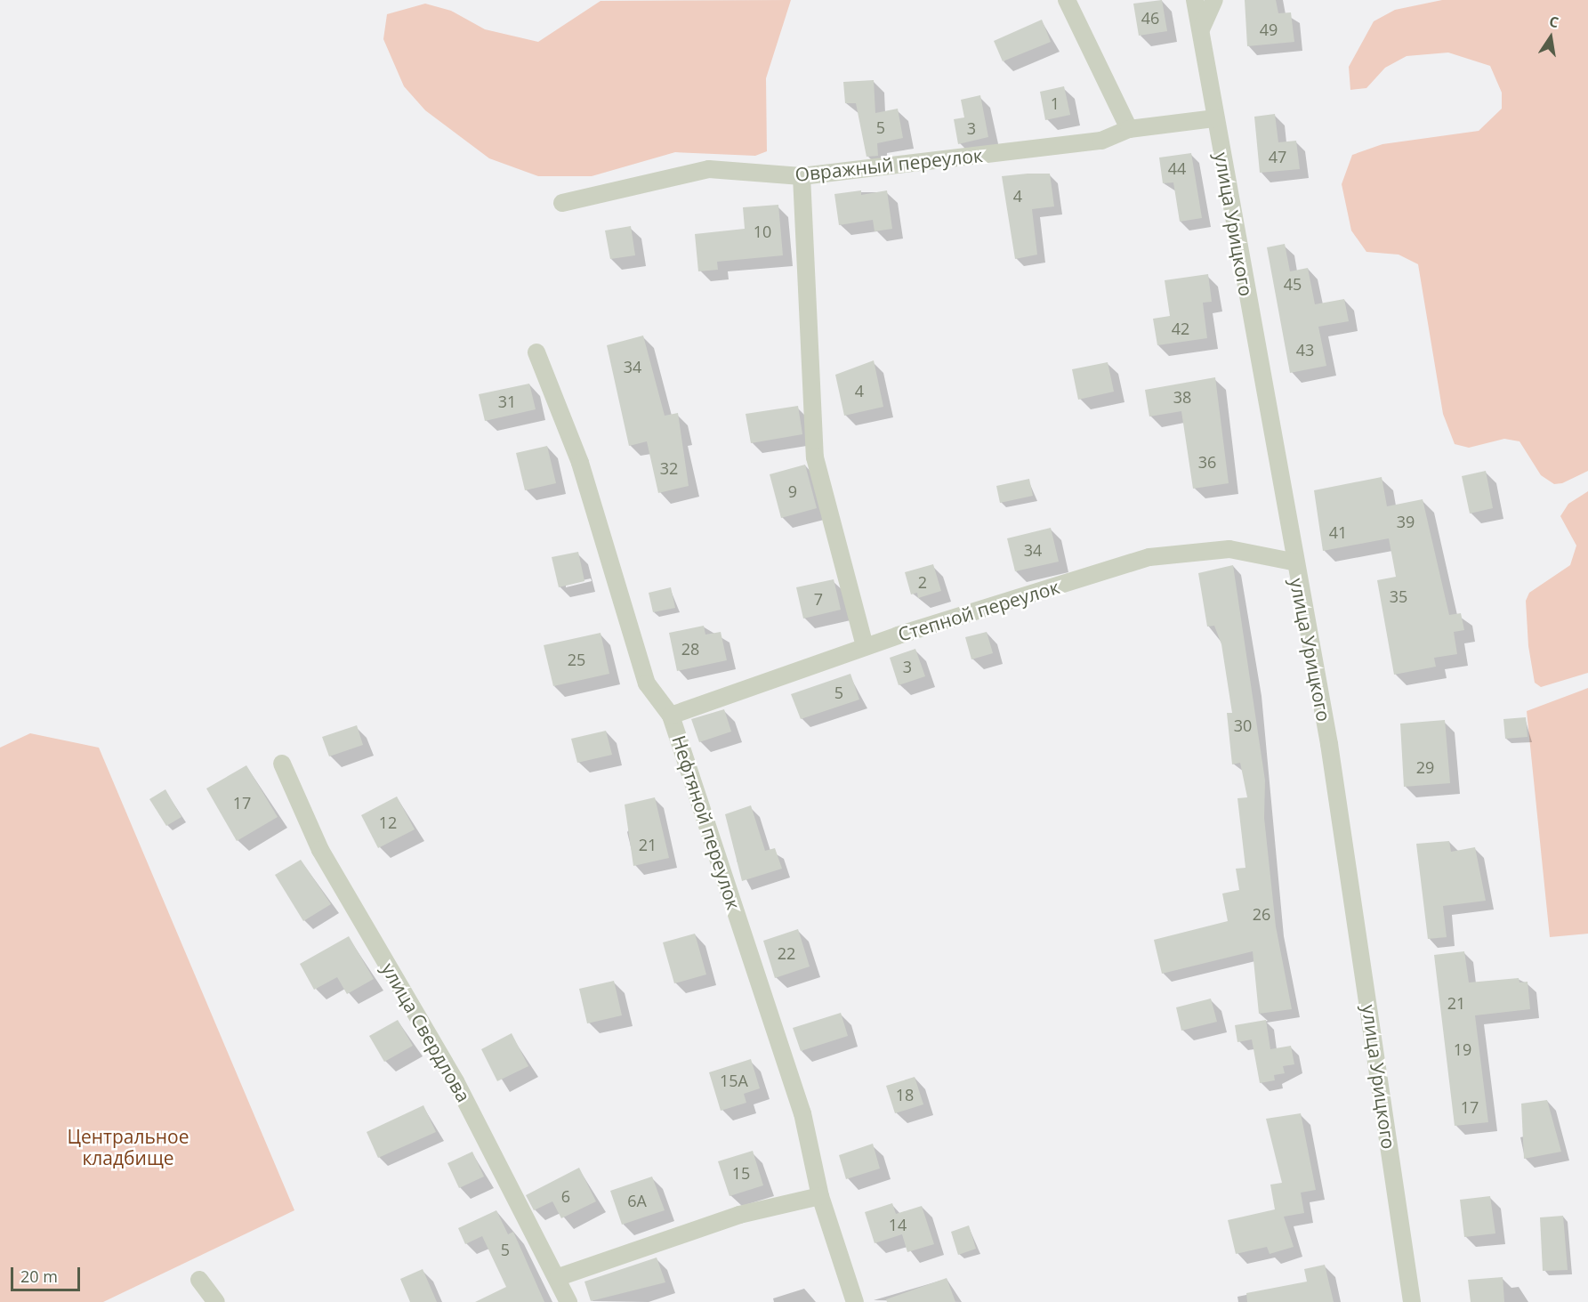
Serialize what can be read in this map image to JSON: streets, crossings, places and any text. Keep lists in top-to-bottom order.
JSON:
{
  "streets": {
    "street": [
      "Овражный переулок",
      "улица Урицкого",
      "Степной переулок",
      "Нефтяной переулок",
      "улица Свердлова"
    ]
  },
  "crossings": [
    ["Овражный переулок", "улица Урицкого"],
    ["улица Урицкого", "Степной переулок"],
    ["Степной переулок", "Нефтяной переулок"]
  ],
  "parks": ["Центральное кладбище"],
  "house_numbers": [
    "46",
    "49",
    "1",
    "5",
    "3",
    "47",
    "44",
    "4",
    "10",
    "45",
    "42",
    "43",
    "34",
    "4",
    "38",
    "31",
    "36",
    "32",
    "9",
    "39",
    "41",
    "34",
    "2",
    "35",
    "7",
    "28",
    "25",
    "3",
    "5",
    "30",
    "29",
    "17",
    "12",
    "21",
    "26",
    "22",
    "21",
    "19",
    "15А",
    "18",
    "17",
    "15",
    "6",
    "6А",
    "14",
    "5"
  ],
  "scale_bar": "20 m",
  "north": "top"
}
